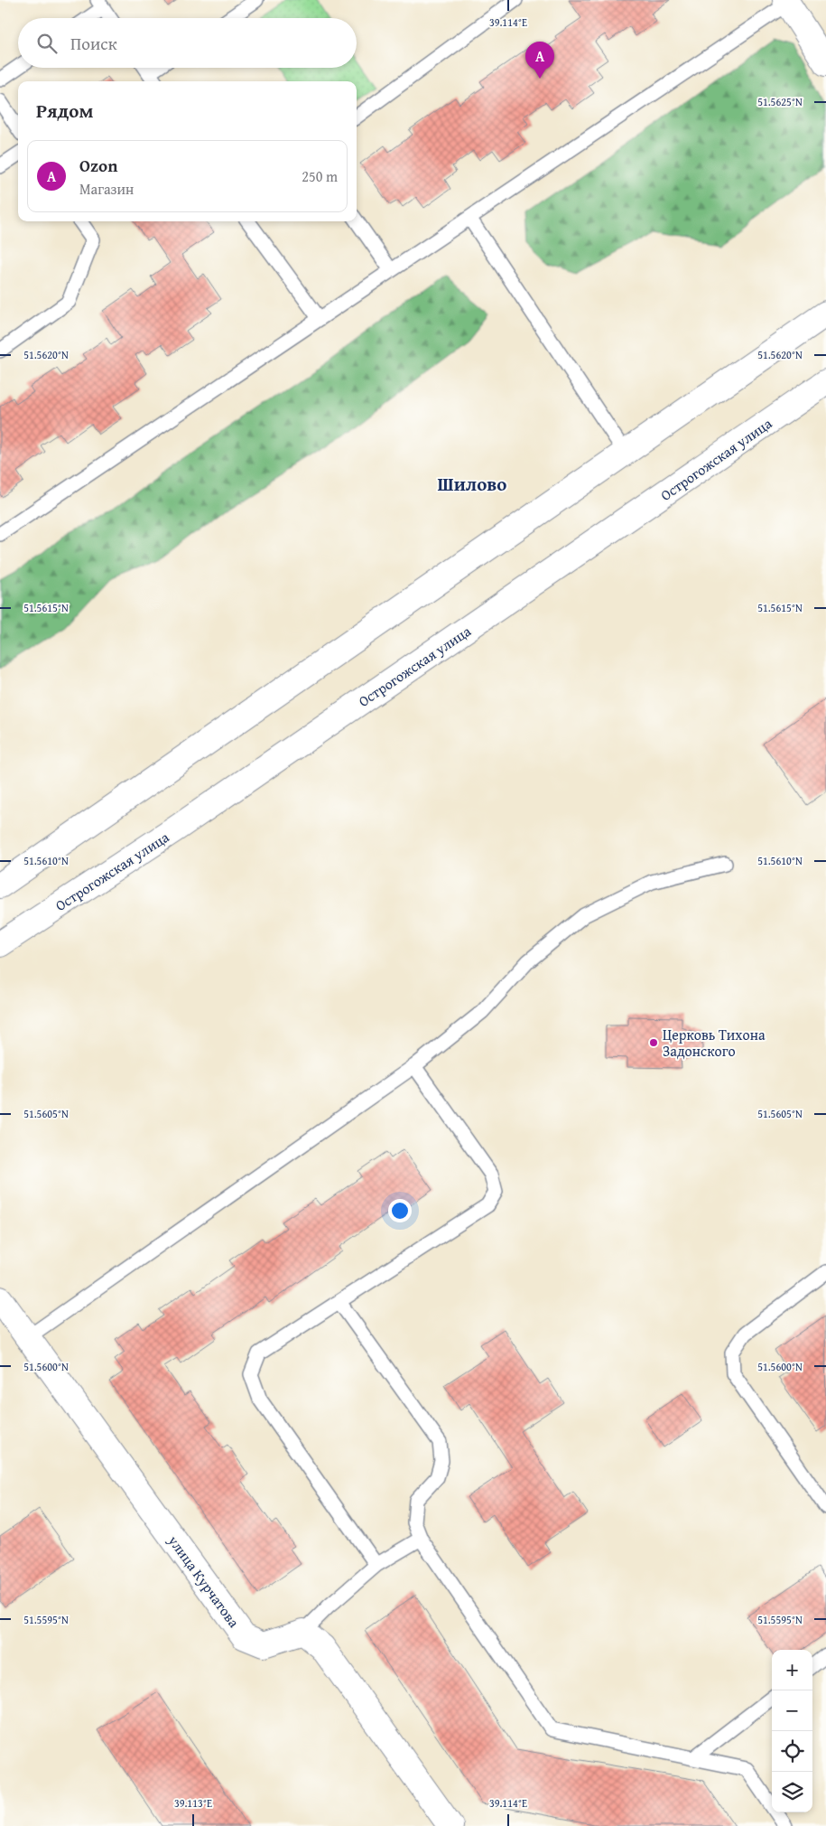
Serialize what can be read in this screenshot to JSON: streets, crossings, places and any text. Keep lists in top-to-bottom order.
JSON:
{
  "streets": {
    "street": ["Острогожская улица", "улица Курчатова"]
  },
  "districts": ["Шилово"],
  "places": ["Церковь Тихона Задонского"],
  "page": {
    "search": "Поиск",
    "pins": "A",
    "heading": "Рядом",
    "list": [
      {
        "mark": "A",
        "name": "Ozon",
        "note": "Магазин",
        "value": "250 m"
      }
    ],
    "map_buttons": ["+", "−"]
  },
  "coordinates": [
    "39.114°E",
    "51.5625°N",
    "51.5620°N",
    "51.5615°N",
    "51.5610°N",
    "51.5605°N",
    "51.5600°N",
    "51.5595°N",
    "39.113°E"
  ]
}
